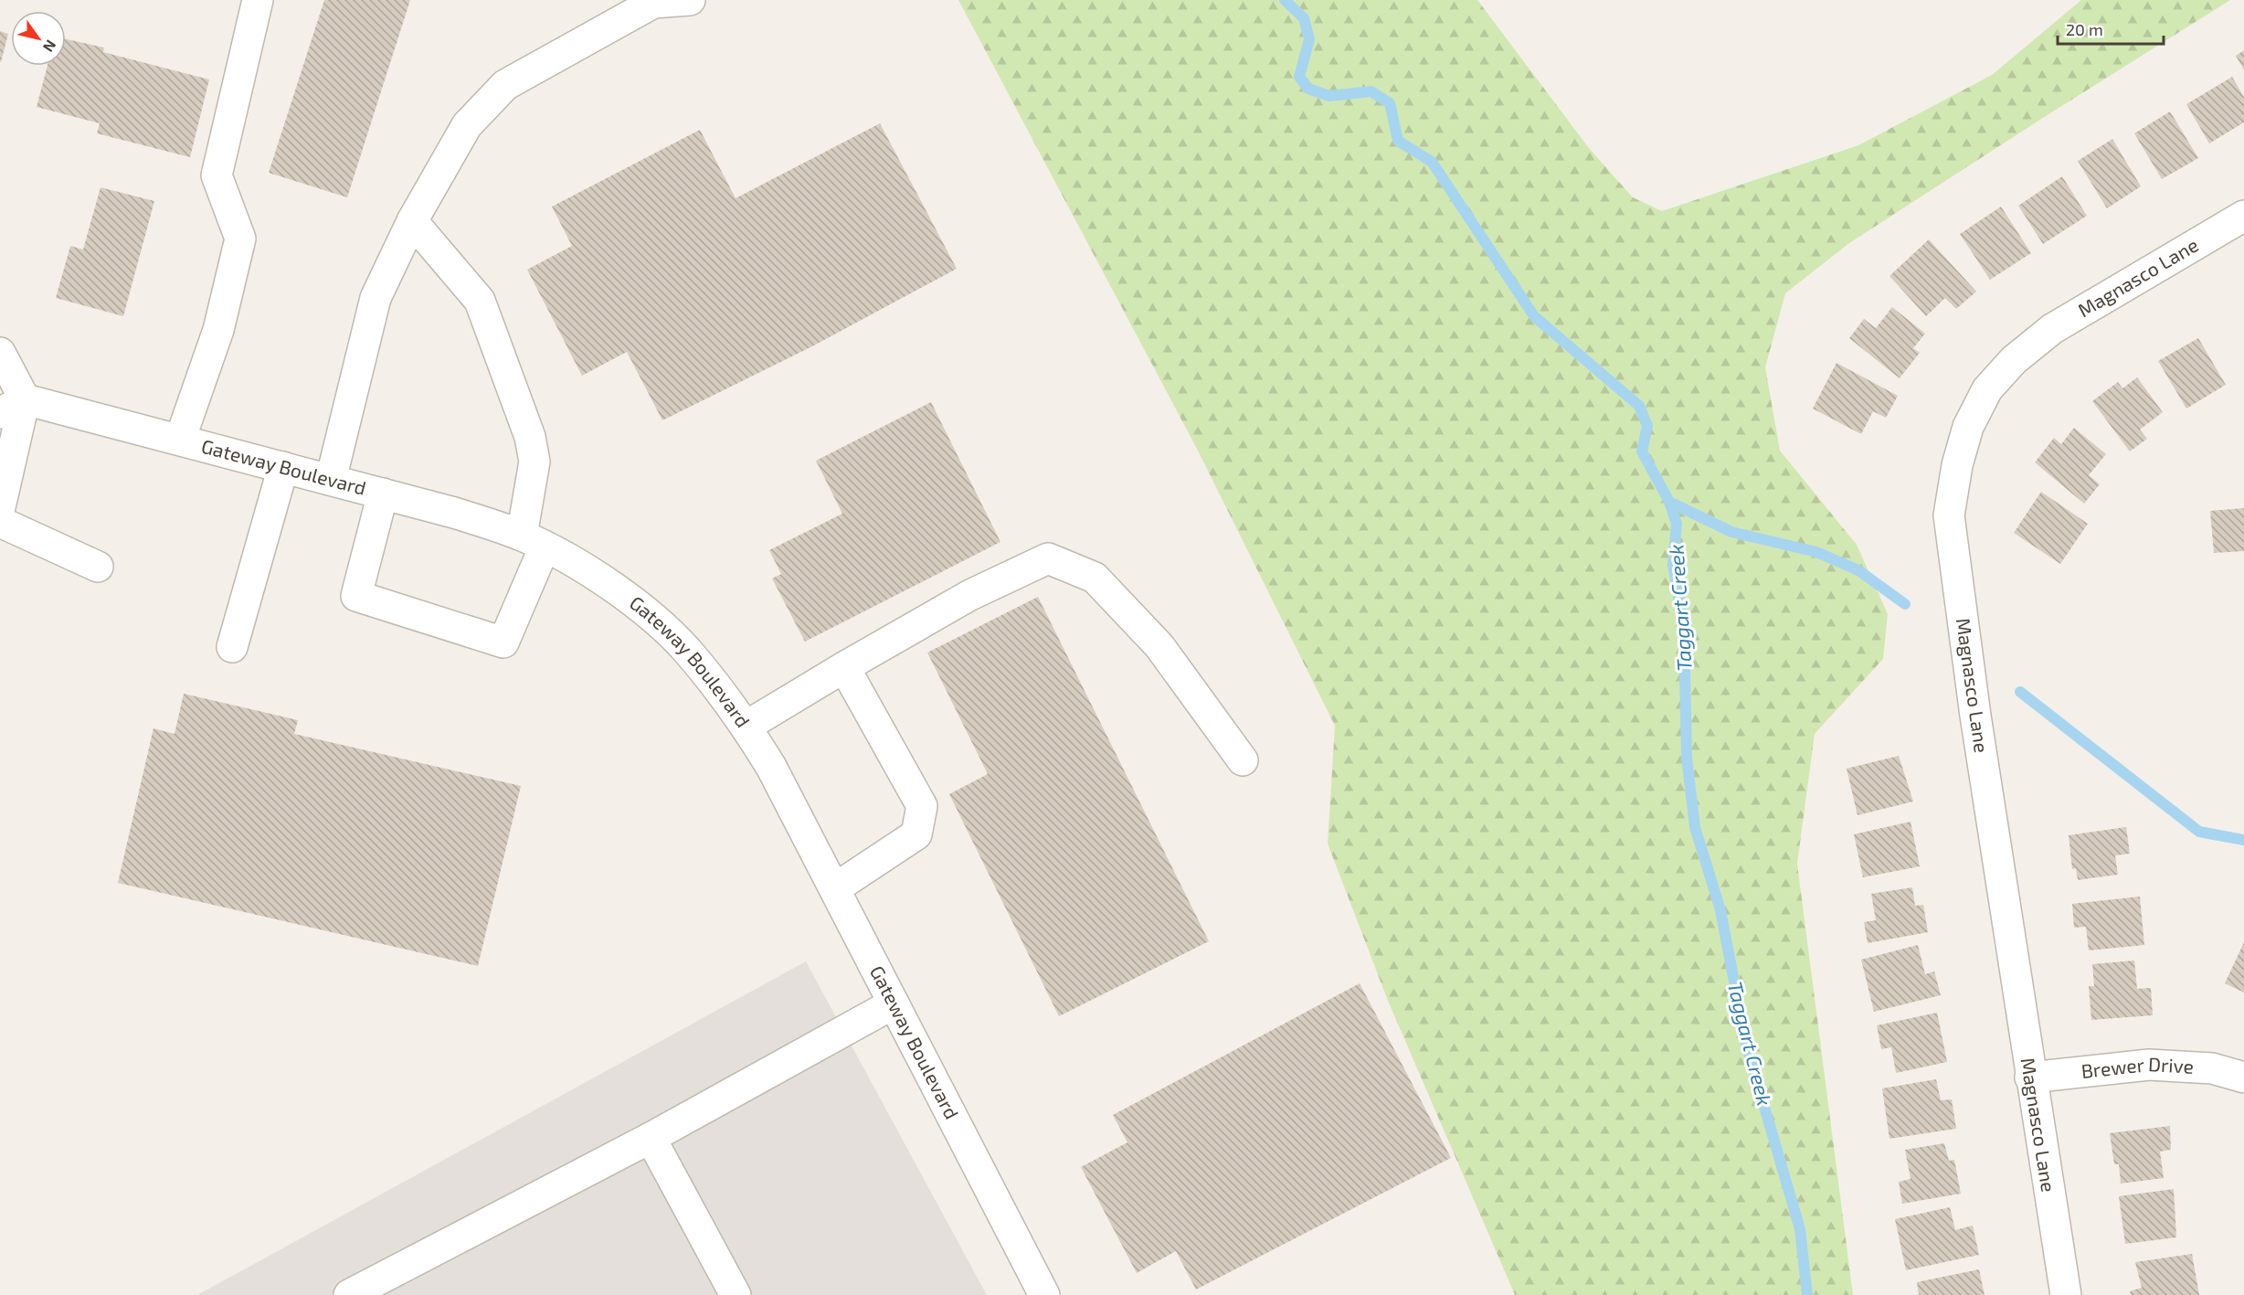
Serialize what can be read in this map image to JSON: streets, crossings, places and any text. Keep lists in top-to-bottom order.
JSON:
{
  "streets": {
    "street": ["Magnasco Lane", "Gateway Boulevard", "Brewer Drive"]
  },
  "crossings": [
    ["Magnasco Lane", "Brewer Drive"]
  ],
  "water": ["Taggart Creek"],
  "scale_bar": "20 m",
  "north": "bottom right"
}
